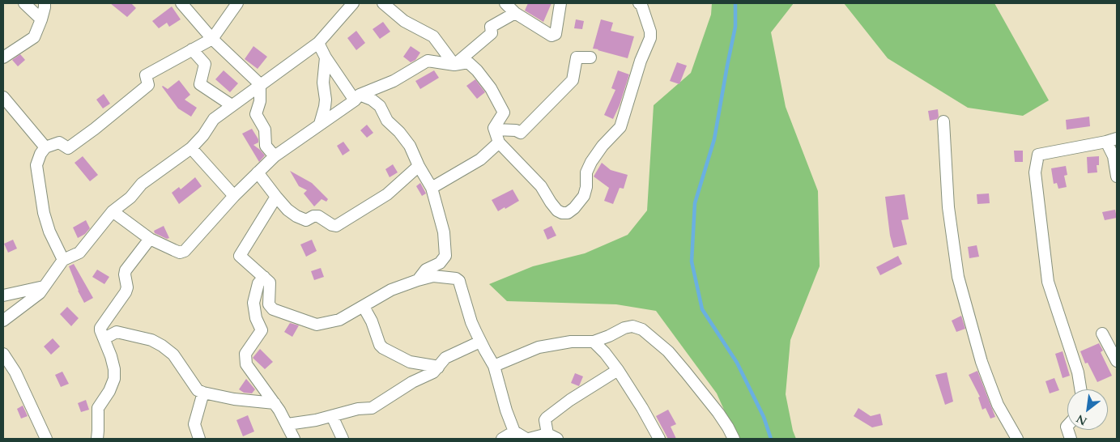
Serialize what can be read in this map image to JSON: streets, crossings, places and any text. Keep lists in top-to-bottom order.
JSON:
{
  "north": "bottom left"
}
